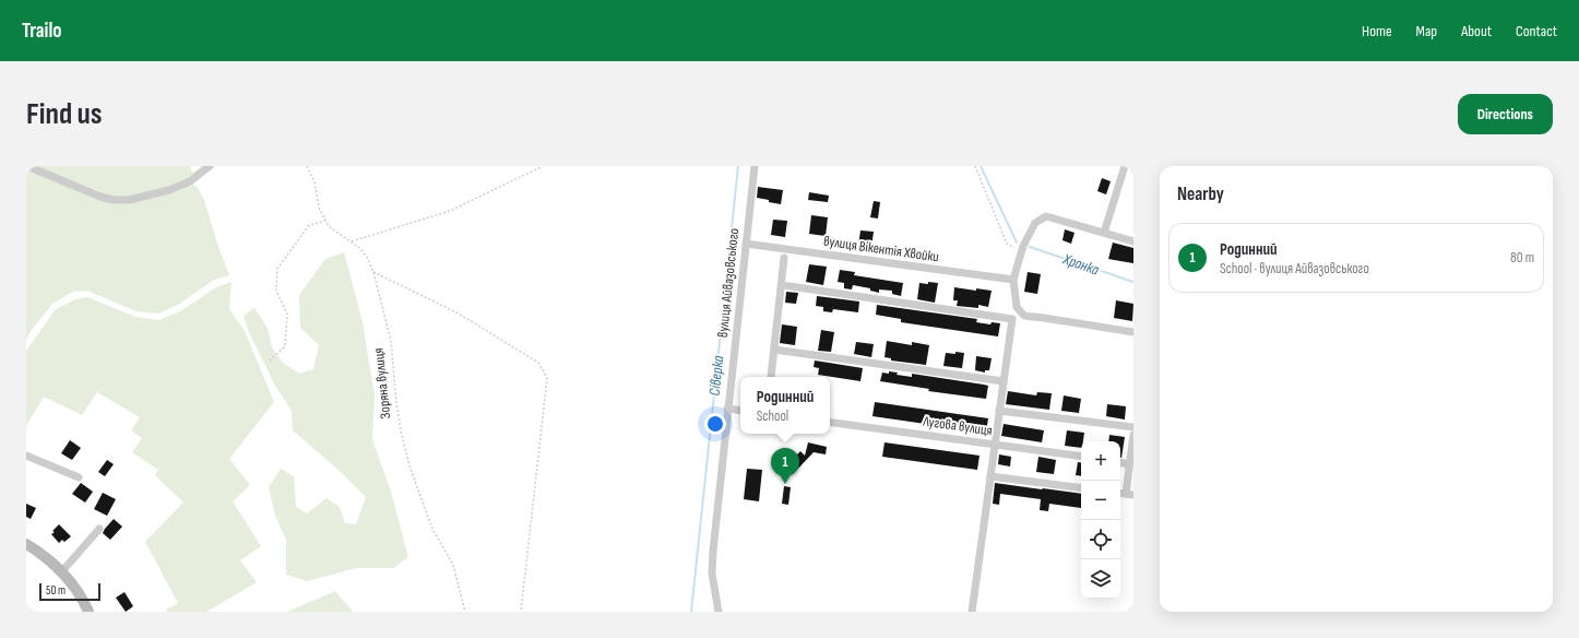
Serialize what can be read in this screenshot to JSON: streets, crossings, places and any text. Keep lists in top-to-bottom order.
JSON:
{
  "streets": {
    "street": ["вулиця Вікентія Хвойки", "вулиця Айвазовського", "Лугова вулиця"],
    "path": ["Зоряна вулиця"]
  },
  "crossings": [
    ["вулиця Вікентія Хвойки", "вулиця Айвазовського"]
  ],
  "water": ["Хранка", "Сіверка"],
  "scale_bar": "50 m",
  "page": {
    "header": "Trailo",
    "nav": [
      "Home",
      "Map",
      "About",
      "Contact"
    ],
    "buttons": "Directions",
    "title": "Find us",
    "heading": "Nearby",
    "list": [
      {
        "mark": "1",
        "name": "Родинний",
        "note": "School · вулиця Айвазовського",
        "value": "80 m"
      }
    ],
    "popup": ["Родинний", "School"],
    "map_buttons": ["+", "−"],
    "pins": "1",
    "scale": "50 m"
  }
}
